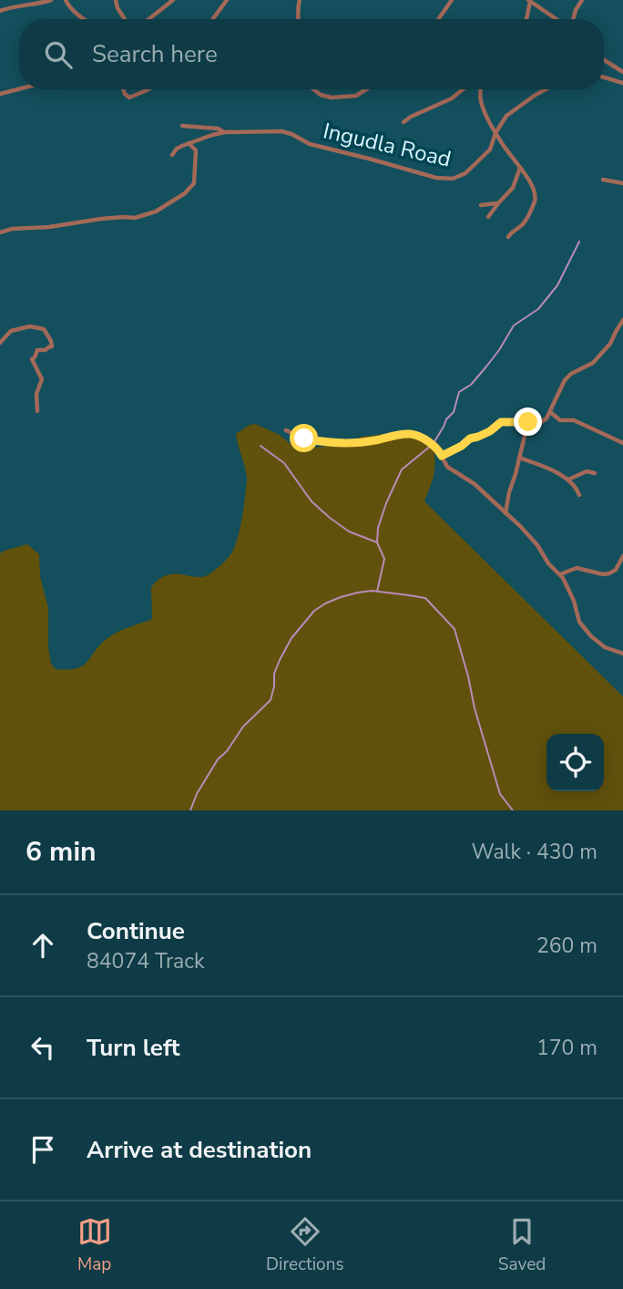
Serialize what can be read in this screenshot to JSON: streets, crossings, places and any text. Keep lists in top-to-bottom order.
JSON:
{
  "streets": {
    "street": ["Ingudla Road"]
  },
  "page": {
    "search": "Search here",
    "heading": ["6 min", "Walk · 430 m"],
    "list": [
      ["Continue", "84074 Track", "260 m"],
      ["Turn left", "170 m"],
      "Arrive at destination"
    ],
    "nav": ["Map", "Directions", "Saved"]
  }
}
